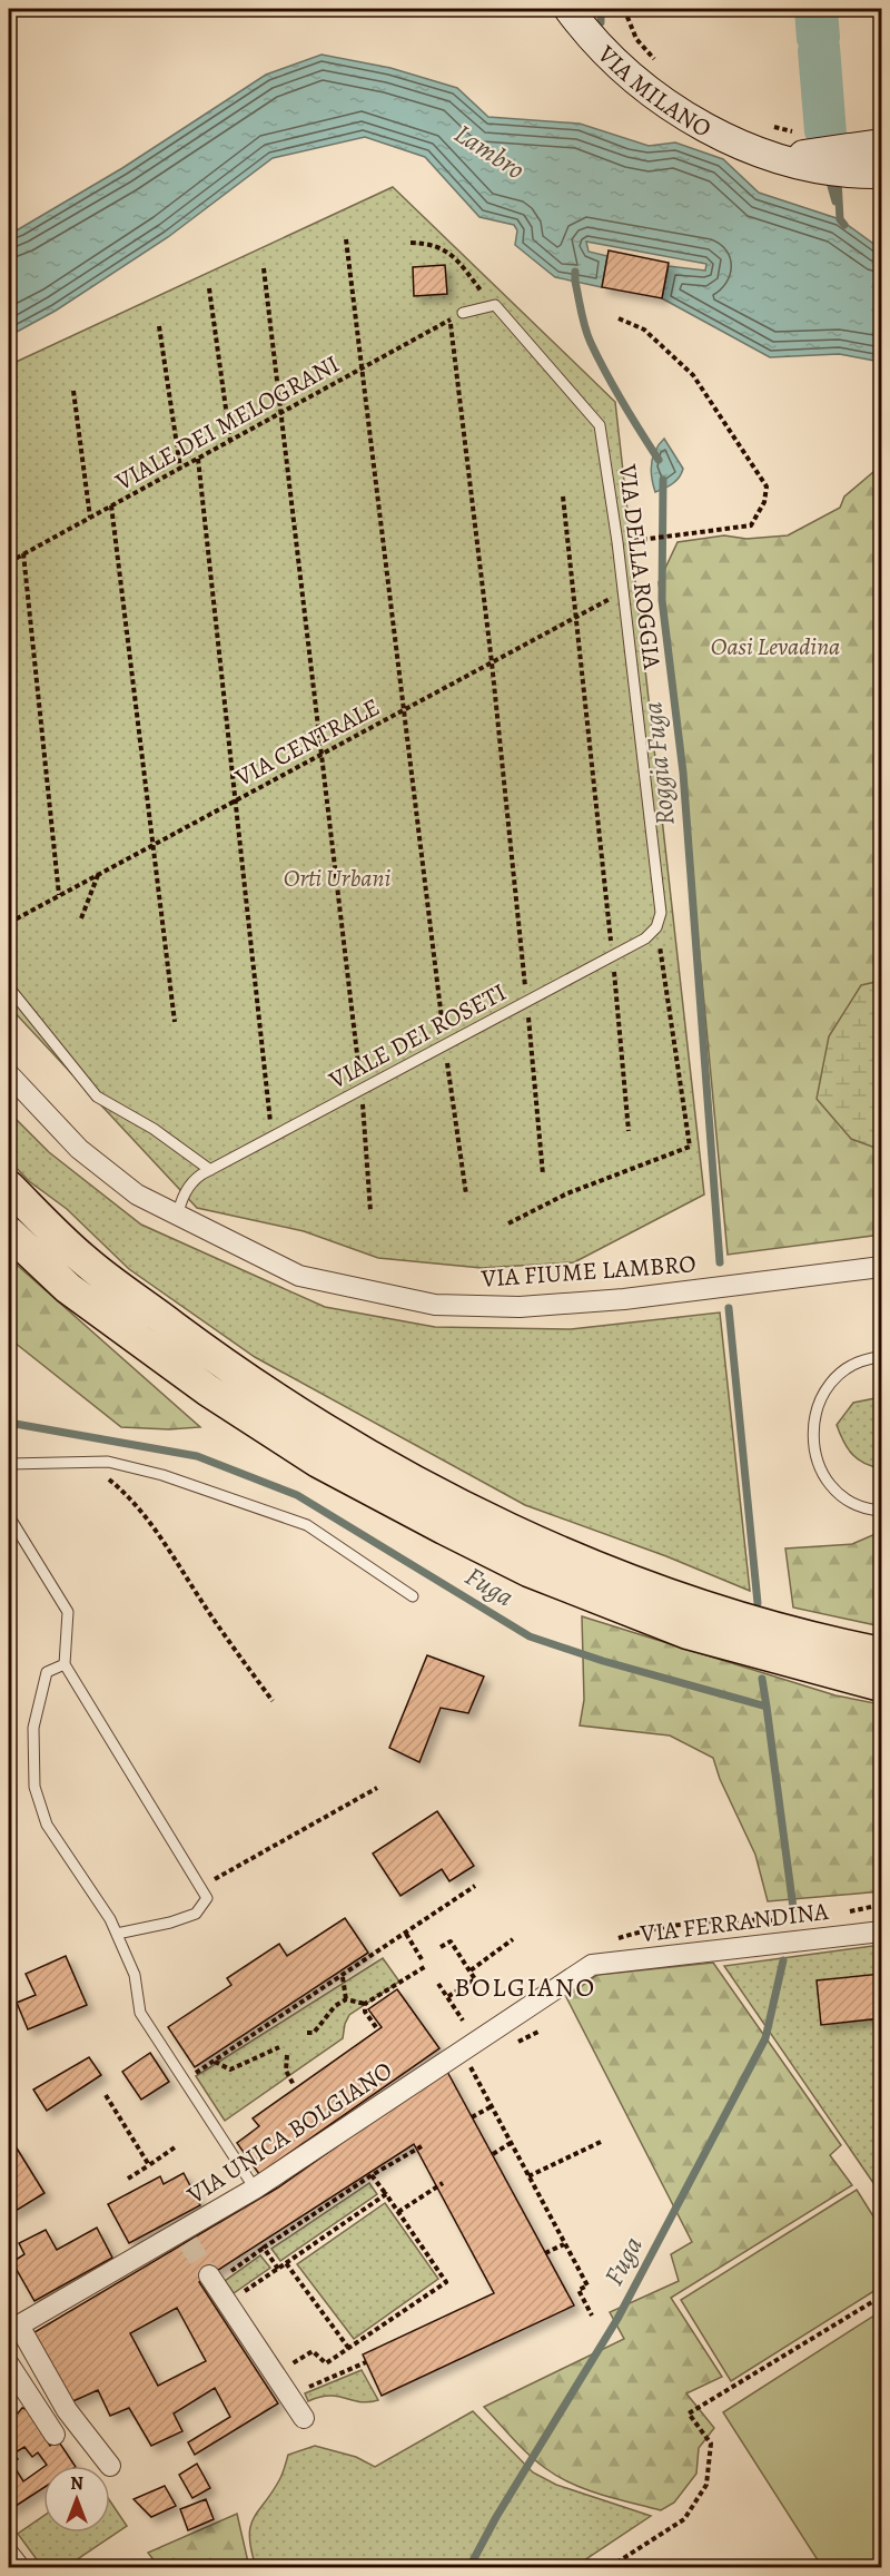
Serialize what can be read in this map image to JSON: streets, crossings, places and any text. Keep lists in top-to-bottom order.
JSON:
{
  "streets": {
    "street": [
      "VIA MILANO",
      "VIA FIUME LAMBRO",
      "VIA FERRANDINA",
      "VIA UNICA BOLGIANO"
    ],
    "lane": ["VIA DELLA ROGGIA", "VIALE DEI ROSETI"],
    "path": ["VIALE DEI MELOGRANI", "VIA CENTRALE"]
  },
  "crossings": [
    ["VIA DELLA ROGGIA", "VIA CENTRALE"],
    ["VIA DELLA ROGGIA", "VIALE DEI ROSETI"],
    ["VIALE DEI ROSETI", "VIA FIUME LAMBRO"],
    ["VIA FERRANDINA", "VIA UNICA BOLGIANO"]
  ],
  "districts": ["BOLGIANO"],
  "water": ["Lambro", "Roggia Fuga", "Fuga"],
  "parks": ["Oasi Levadina", "Orti Urbani"],
  "north": "top"
}
